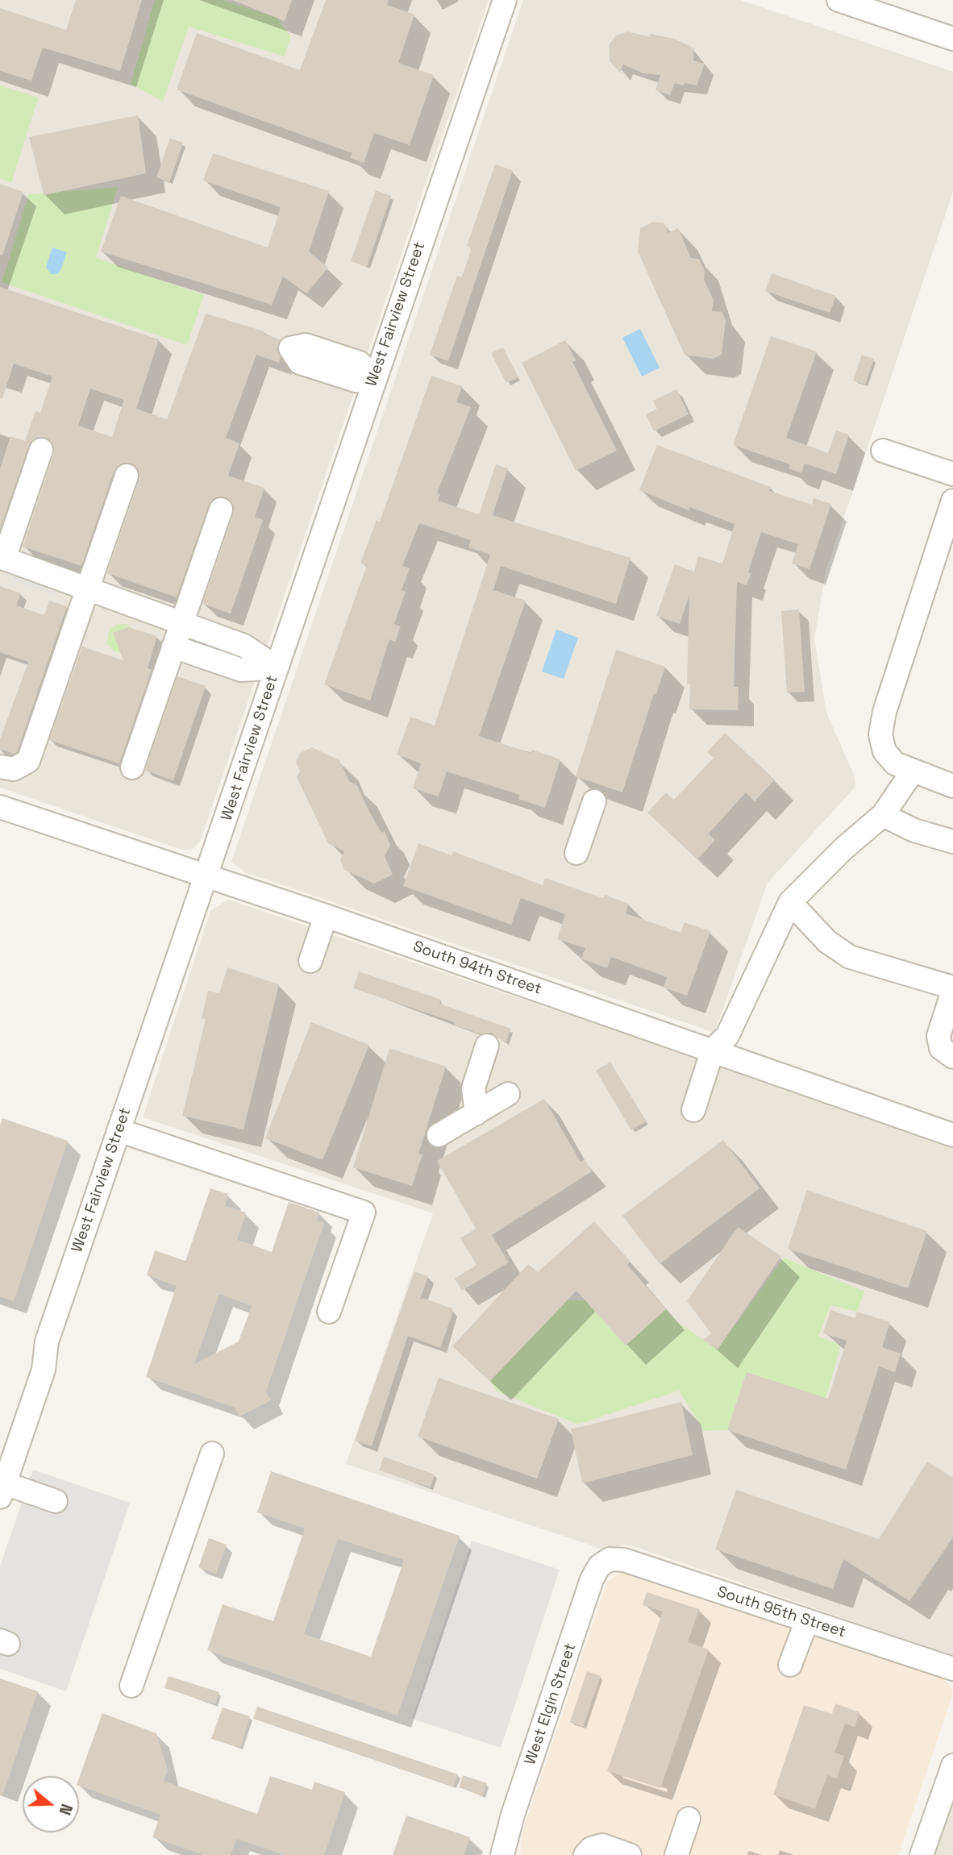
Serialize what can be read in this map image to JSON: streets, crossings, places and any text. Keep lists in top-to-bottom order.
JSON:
{
  "streets": {
    "street": [
      "West Fairview Street",
      "South 94th Street",
      "South 95th Street",
      "West Elgin Street"
    ]
  },
  "crossings": [
    ["West Fairview Street", "South 94th Street"],
    ["South 95th Street", "West Elgin Street"]
  ],
  "north": "right"
}
